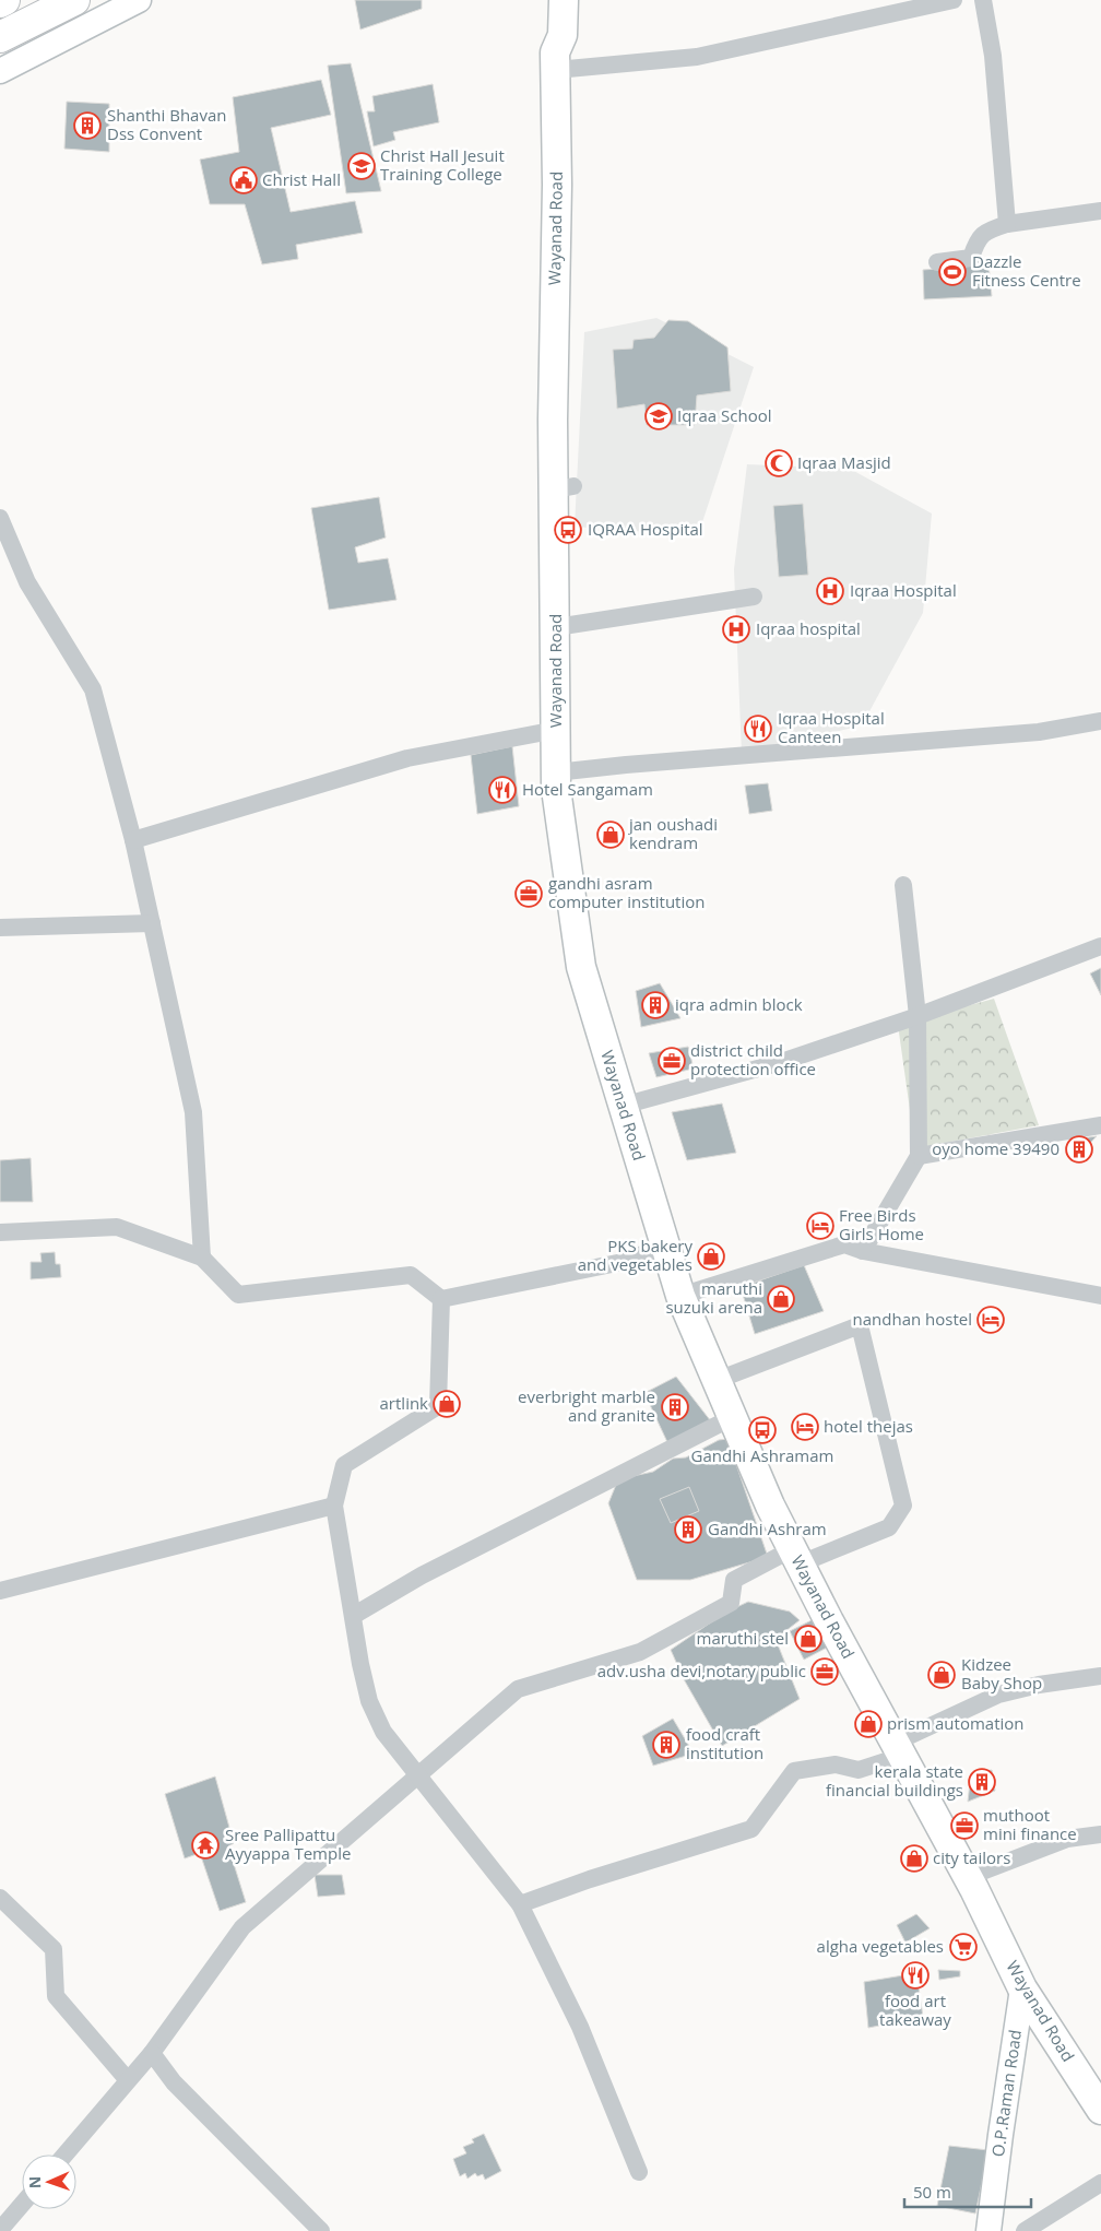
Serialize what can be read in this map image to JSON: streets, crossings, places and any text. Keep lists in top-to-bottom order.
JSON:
{
  "streets": {
    "main road": ["Wayanad Road"],
    "street": ["O.P.Raman Road"]
  },
  "crossings": [
    ["Wayanad Road", "O.P.Raman Road"]
  ],
  "places": {
    "building": [
      "Shanthi Bhavan Dss Convent",
      "iqra admin block",
      "oyo home 39490",
      "everbright marble and granite",
      "Gandhi Ashram",
      "food craft institution",
      "kerala state financial buildings"
    ],
    "school or university": ["Christ Hall Jesuit Training College", "Iqraa School"],
    "public building": ["Christ Hall"],
    "sports": ["Dazzle Fitness Centre"],
    "mosque": ["Iqraa Masjid"],
    "bus stop": ["IQRAA Hospital", "Gandhi Ashramam"],
    "hospital": ["Iqraa Hospital", "Iqraa hospital"],
    "restaurant": ["Iqraa Hospital Canteen", "Hotel Sangamam", "food art takeaway"],
    "shop": [
      "jan oushadi kendram",
      "PKS bakery and vegetables",
      "maruthi suzuki arena",
      "artlink",
      "maruthi stel",
      "Kidzee Baby Shop",
      "prism automation",
      "city tailors"
    ],
    "office": [
      "gandhi asram computer institution",
      "district child protection office",
      "adv.usha devi,notary public",
      "muthoot mini finance"
    ],
    "hotel": ["Free Birds Girls Home", "nandhan hostel", "hotel thejas"],
    "temple": ["Sree Pallipattu Ayyappa Temple"],
    "supermarket": ["algha vegetables"]
  },
  "scale_bar": "50 m",
  "north": "left"
}
